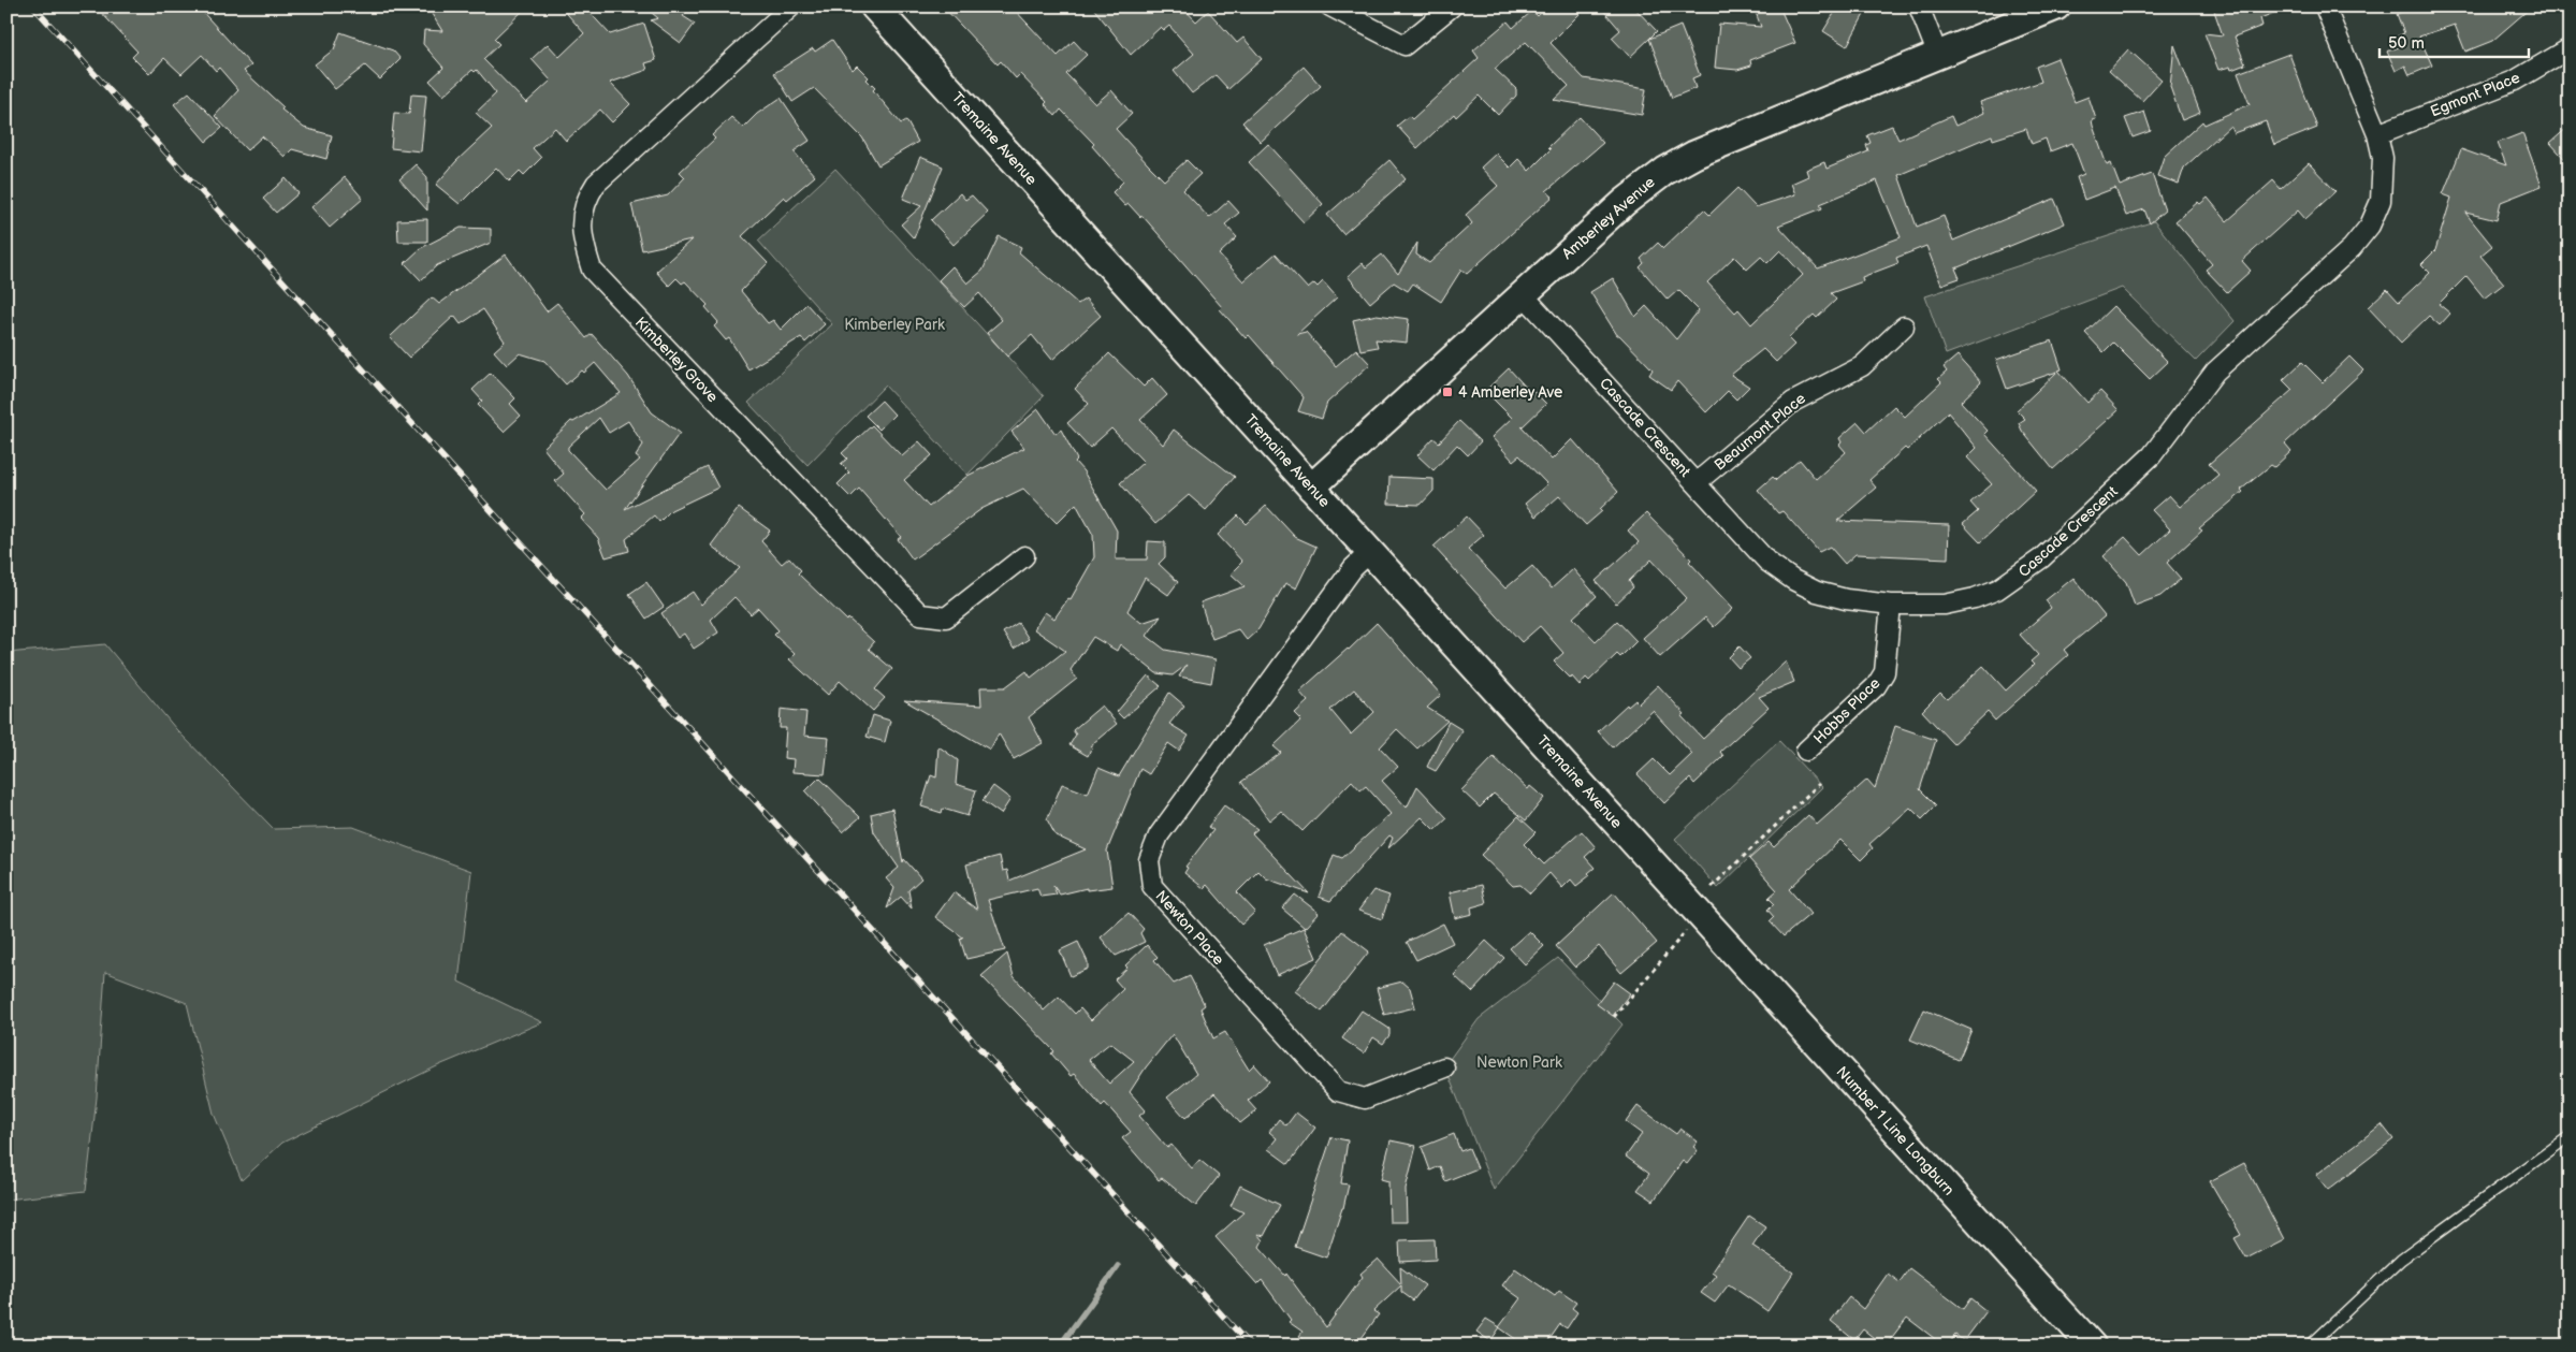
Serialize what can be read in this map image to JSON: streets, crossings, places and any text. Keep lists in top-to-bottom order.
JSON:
{
  "streets": {
    "main road": ["Tremaine Avenue", "Amberley Avenue", "Number 1 Line Longburn"],
    "street": [
      "Egmont Place",
      "Kimberley Grove",
      "Cascade Crescent",
      "Beaumont Place",
      "Hobbs Place",
      "Newton Place"
    ]
  },
  "crossings": [
    ["Egmont Place", "Cascade Crescent"],
    ["Tremaine Avenue", "Amberley Avenue"],
    ["Tremaine Avenue", "Newton Place"],
    ["Tremaine Avenue", "Number 1 Line Longburn"],
    ["Amberley Avenue", "Cascade Crescent"],
    ["Cascade Crescent", "Beaumont Place"],
    ["Cascade Crescent", "Hobbs Place"]
  ],
  "parks": ["Kimberley Park", "Newton Park"],
  "places": {
    "transit": ["4 Amberley Ave"]
  },
  "scale_bar": "50 m"
}
